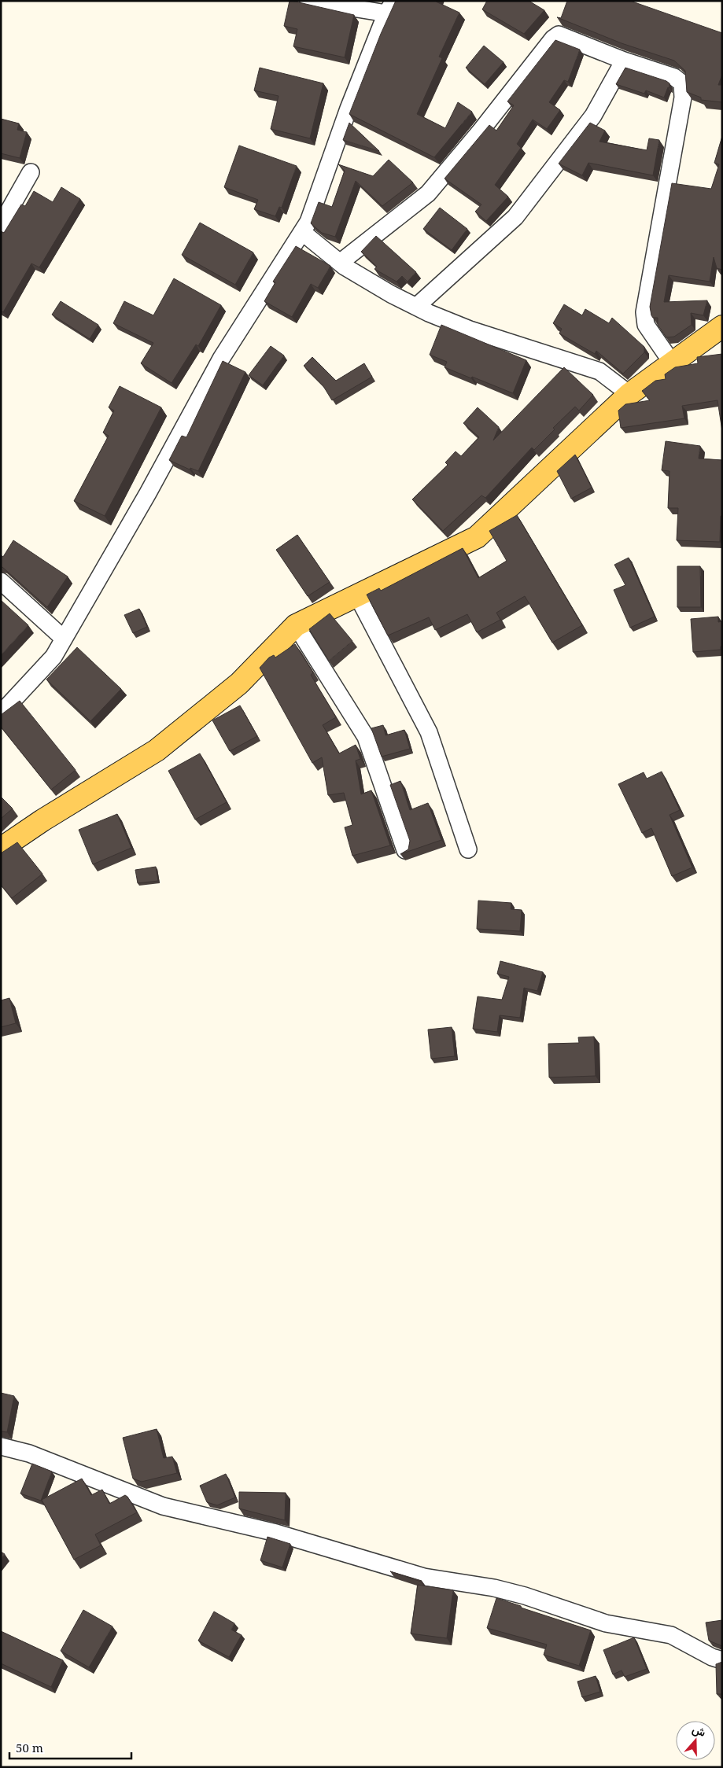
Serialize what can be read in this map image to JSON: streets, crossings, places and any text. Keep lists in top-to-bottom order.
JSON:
{
  "scale_bar": "50 m",
  "north": "top"
}
